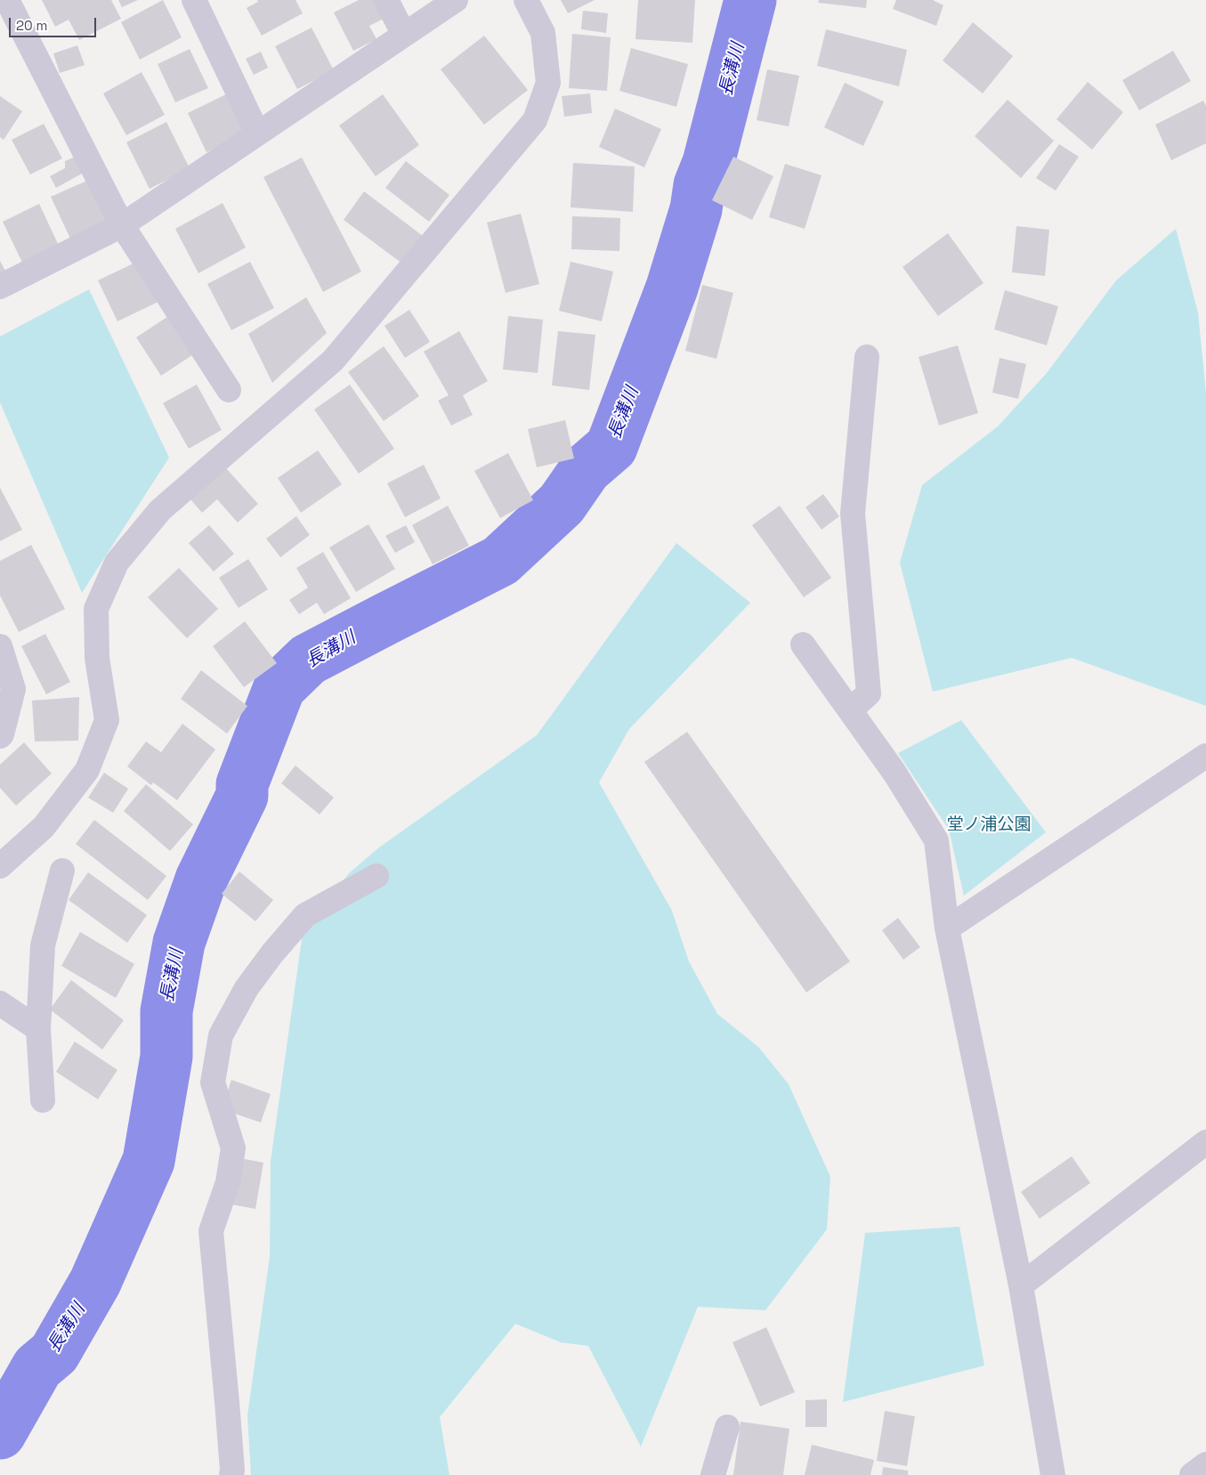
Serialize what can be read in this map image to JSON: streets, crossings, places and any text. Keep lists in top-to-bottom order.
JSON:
{
  "water": ["長溝川"],
  "parks": ["堂ノ浦公園"],
  "scale_bar": "20 m"
}
